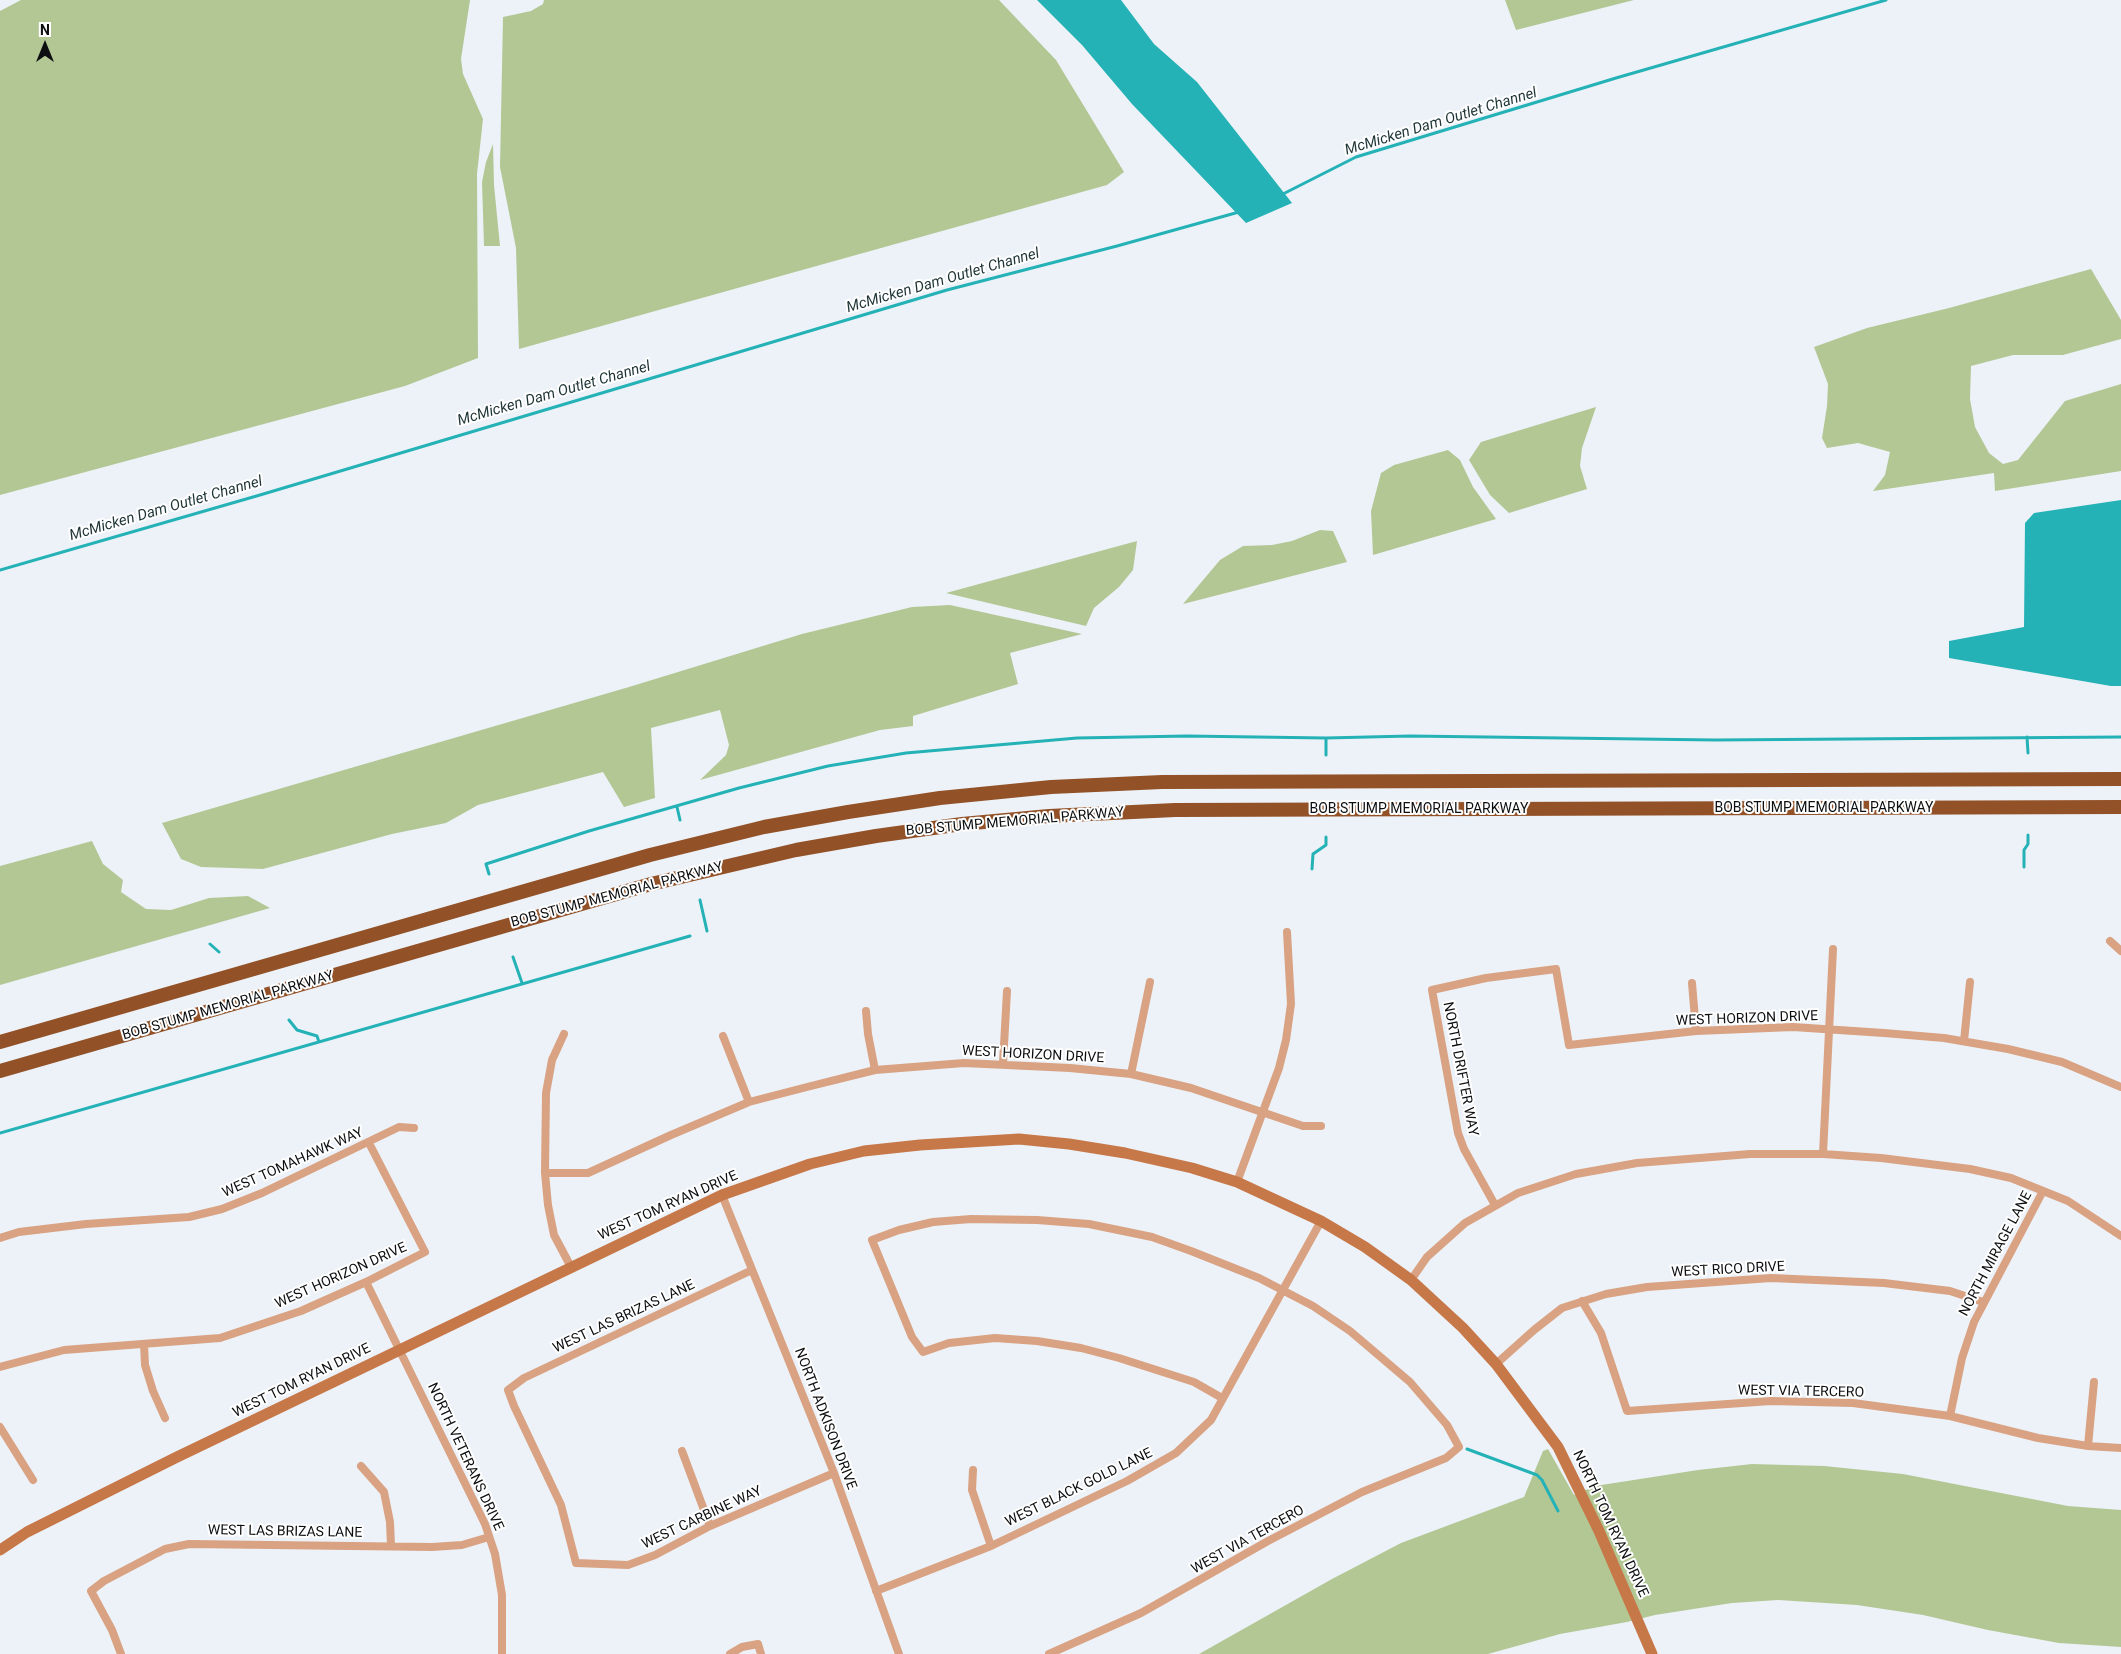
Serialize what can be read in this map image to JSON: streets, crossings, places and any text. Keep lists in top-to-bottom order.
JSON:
{
  "streets": {
    "highway": ["BOB STUMP MEMORIAL PARKWAY"],
    "street": [
      "WEST HORIZON DRIVE",
      "NORTH DRIFTER WAY",
      "WEST TOMAHAWK WAY",
      "WEST TOM RYAN DRIVE",
      "NORTH MIRAGE LANE",
      "WEST RICO DRIVE",
      "WEST LAS BRIZAS LANE",
      "WEST VIA TERCERO",
      "NORTH ADKISON DRIVE",
      "NORTH VETERANS DRIVE",
      "WEST BLACK GOLD LANE",
      "WEST CARBINE WAY",
      "NORTH TOM RYAN DRIVE"
    ]
  },
  "crossings": [
    ["WEST HORIZON DRIVE", "NORTH DRIFTER WAY"],
    ["WEST HORIZON DRIVE", "WEST TOMAHAWK WAY"],
    ["WEST HORIZON DRIVE", "NORTH VETERANS DRIVE"],
    ["WEST TOM RYAN DRIVE", "WEST RICO DRIVE"],
    ["WEST TOM RYAN DRIVE", "NORTH ADKISON DRIVE"],
    ["WEST TOM RYAN DRIVE", "NORTH VETERANS DRIVE"],
    ["WEST TOM RYAN DRIVE", "WEST BLACK GOLD LANE"],
    ["WEST TOM RYAN DRIVE", "NORTH TOM RYAN DRIVE"],
    ["NORTH MIRAGE LANE", "WEST RICO DRIVE"],
    ["NORTH MIRAGE LANE", "WEST VIA TERCERO"],
    ["WEST RICO DRIVE", "WEST VIA TERCERO"],
    ["WEST RICO DRIVE", "NORTH TOM RYAN DRIVE"],
    ["WEST LAS BRIZAS LANE", "NORTH ADKISON DRIVE"],
    ["WEST LAS BRIZAS LANE", "NORTH VETERANS DRIVE"],
    ["WEST LAS BRIZAS LANE", "WEST CARBINE WAY"],
    ["WEST VIA TERCERO", "WEST BLACK GOLD LANE"],
    ["NORTH ADKISON DRIVE", "WEST BLACK GOLD LANE"],
    ["NORTH ADKISON DRIVE", "WEST CARBINE WAY"]
  ],
  "water": ["McMicken Dam Outlet Channel"],
  "north": "top"
}
